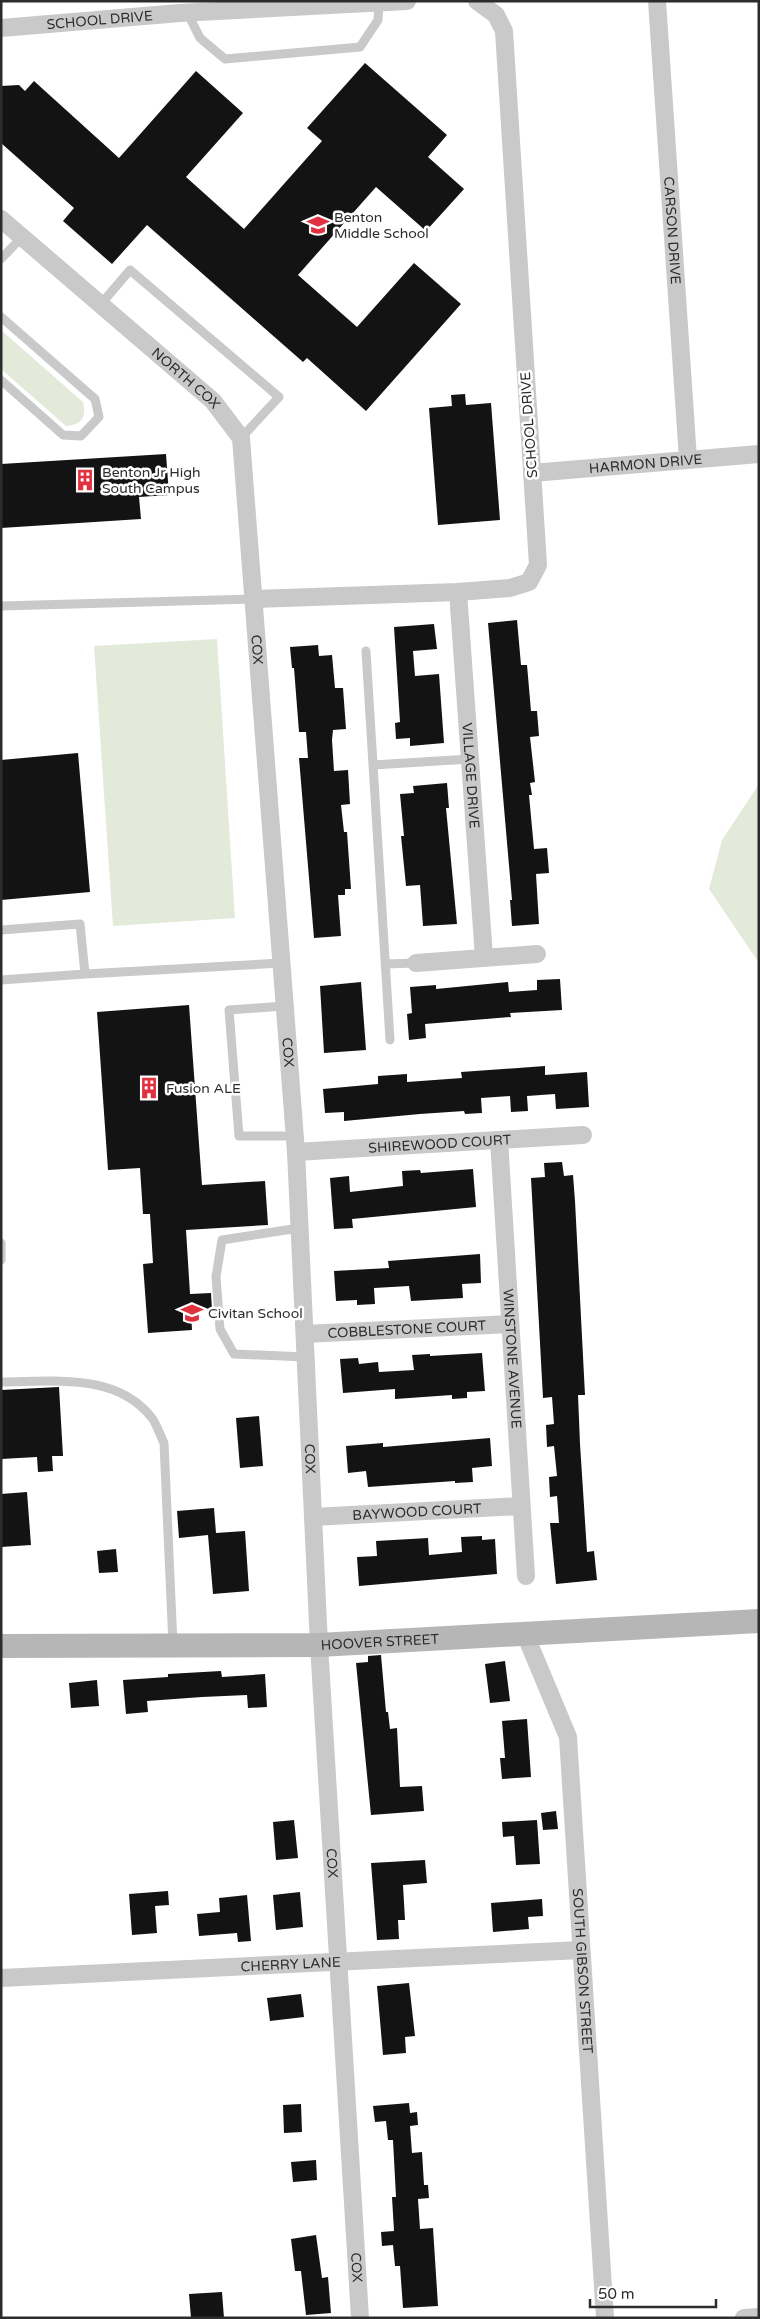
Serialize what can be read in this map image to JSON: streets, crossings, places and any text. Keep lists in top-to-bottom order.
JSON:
{
  "streets": {
    "street": [
      "SCHOOL DRIVE",
      "CARSON DRIVE",
      "NORTH COX",
      "HARMON DRIVE",
      "COX",
      "VILLAGE DRIVE",
      "SHIREWOOD COURT",
      "COBBLESTONE COURT",
      "WINSTONE AVENUE",
      "BAYWOOD COURT",
      "HOOVER STREET",
      "CHERRY LANE",
      "SOUTH GIBSON STREET"
    ]
  },
  "crossings": [
    ["SCHOOL DRIVE", "HARMON DRIVE"],
    ["SCHOOL DRIVE", "COX"],
    ["SCHOOL DRIVE", "VILLAGE DRIVE"],
    ["CARSON DRIVE", "HARMON DRIVE"],
    ["COX", "SHIREWOOD COURT"],
    ["COX", "COBBLESTONE COURT"],
    ["COX", "BAYWOOD COURT"],
    ["COX", "HOOVER STREET"],
    ["COX", "CHERRY LANE"],
    ["SHIREWOOD COURT", "WINSTONE AVENUE"],
    ["COBBLESTONE COURT", "WINSTONE AVENUE"],
    ["WINSTONE AVENUE", "BAYWOOD COURT"],
    ["HOOVER STREET", "SOUTH GIBSON STREET"],
    ["CHERRY LANE", "SOUTH GIBSON STREET"]
  ],
  "places": {
    "school or university": ["Benton Middle School", "Civitan School"],
    "building": ["Benton Jr High South Campus", "Fusion ALE"]
  },
  "scale_bar": "50 m"
}
